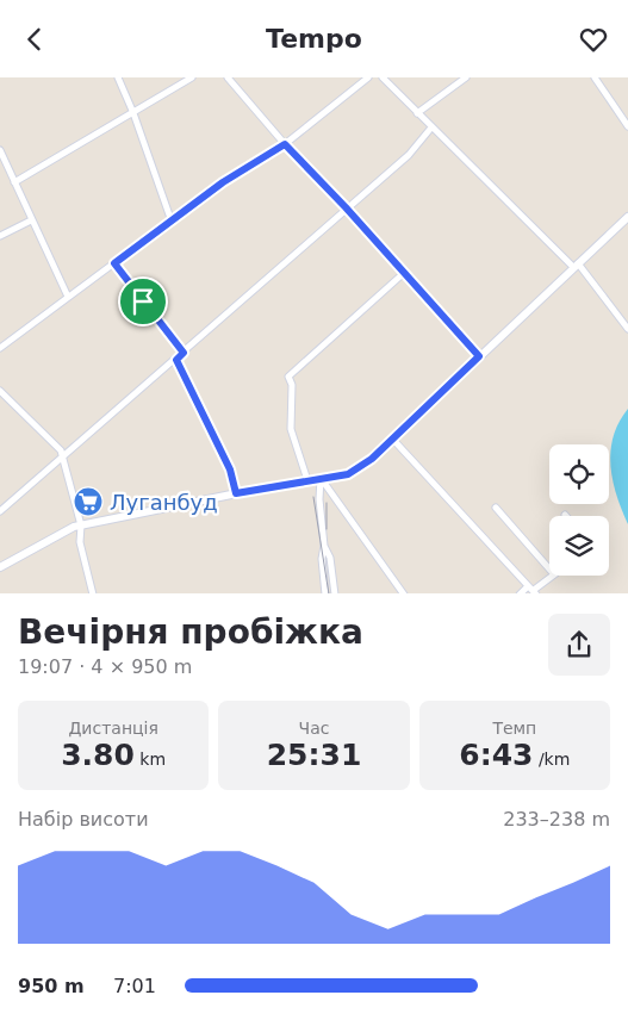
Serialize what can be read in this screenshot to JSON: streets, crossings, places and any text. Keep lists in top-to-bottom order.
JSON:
{
  "places": {
    "supermarket": ["Луганбуд"]
  },
  "page": {
    "header": "Tempo",
    "heading": ["Вечірня пробіжка", "19:07 · 4 × 950 m"],
    "stats": [
      ["Дистанція", "3.80 km"],
      ["Час", "25:31"],
      ["Темп", "6:43 /km"]
    ],
    "chart": ["Набір висоти", "233–238 m"],
    "list": [
      {
        "name": "950 m",
        "note": "7:01"
      }
    ]
  }
}
